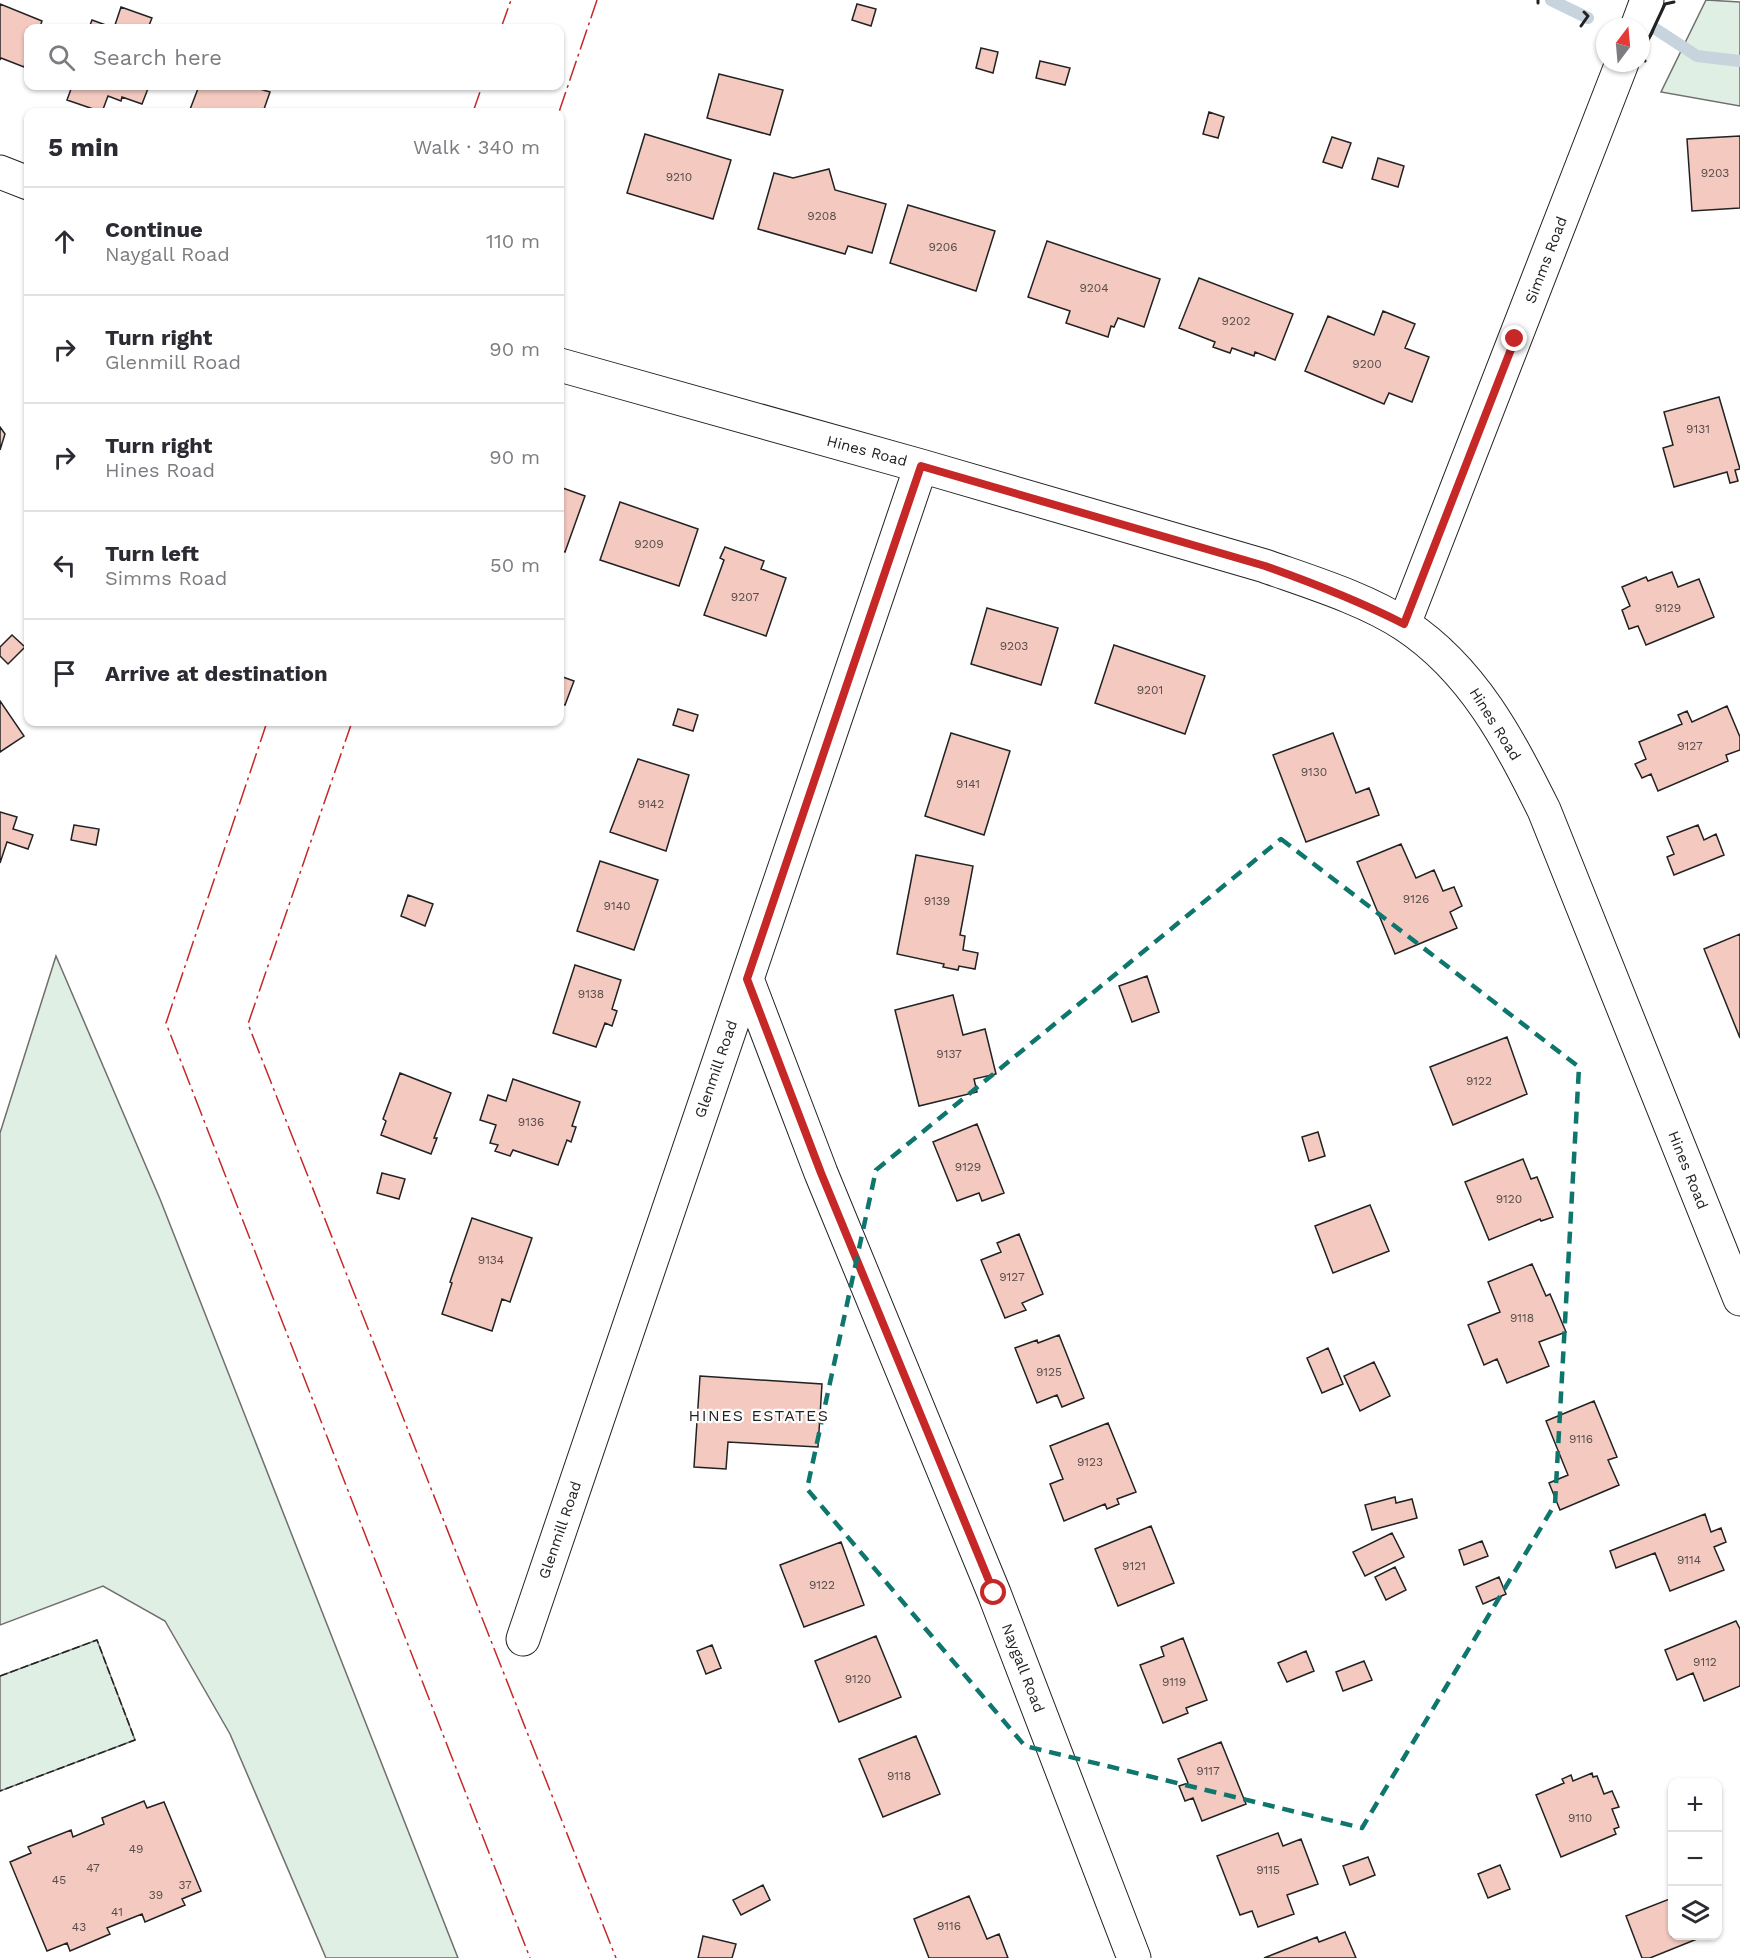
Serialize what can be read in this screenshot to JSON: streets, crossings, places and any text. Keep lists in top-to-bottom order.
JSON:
{
  "streets": {
    "street": [
      "Simms Road",
      "Hines Road",
      "Glenmill Road",
      "Naygall Road"
    ]
  },
  "crossings": [
    ["Simms Road", "Hines Road"],
    ["Hines Road", "Glenmill Road"],
    ["Glenmill Road", "Naygall Road"]
  ],
  "districts": ["HINES ESTATES"],
  "house_numbers": [
    "9203",
    "9210",
    "9208",
    "9206",
    "9204",
    "9202",
    "9200",
    "9131",
    "9209",
    "9207",
    "9129",
    "9203",
    "9201",
    "9127",
    "9130",
    "9141",
    "9142",
    "9126",
    "9139",
    "9140",
    "9138",
    "9137",
    "9122",
    "9136",
    "9129",
    "9120",
    "9134",
    "9127",
    "9118",
    "9125",
    "9116",
    "9123",
    "9114",
    "9121",
    "9122",
    "9112",
    "9120",
    "9119",
    "9117",
    "9118",
    "9110",
    "49",
    "47",
    "9115",
    "45",
    "37",
    "39",
    "41",
    "9116",
    "43"
  ],
  "north": "top",
  "page": {
    "search": "Search here",
    "heading": ["5 min", "Walk · 340 m"],
    "list": [
      ["Continue", "Naygall Road", "110 m"],
      ["Turn right", "Glenmill Road", "90 m"],
      ["Turn right", "Hines Road", "90 m"],
      ["Turn left", "Simms Road", "50 m"],
      "Arrive at destination"
    ],
    "map_buttons": ["+", "−"]
  }
}
